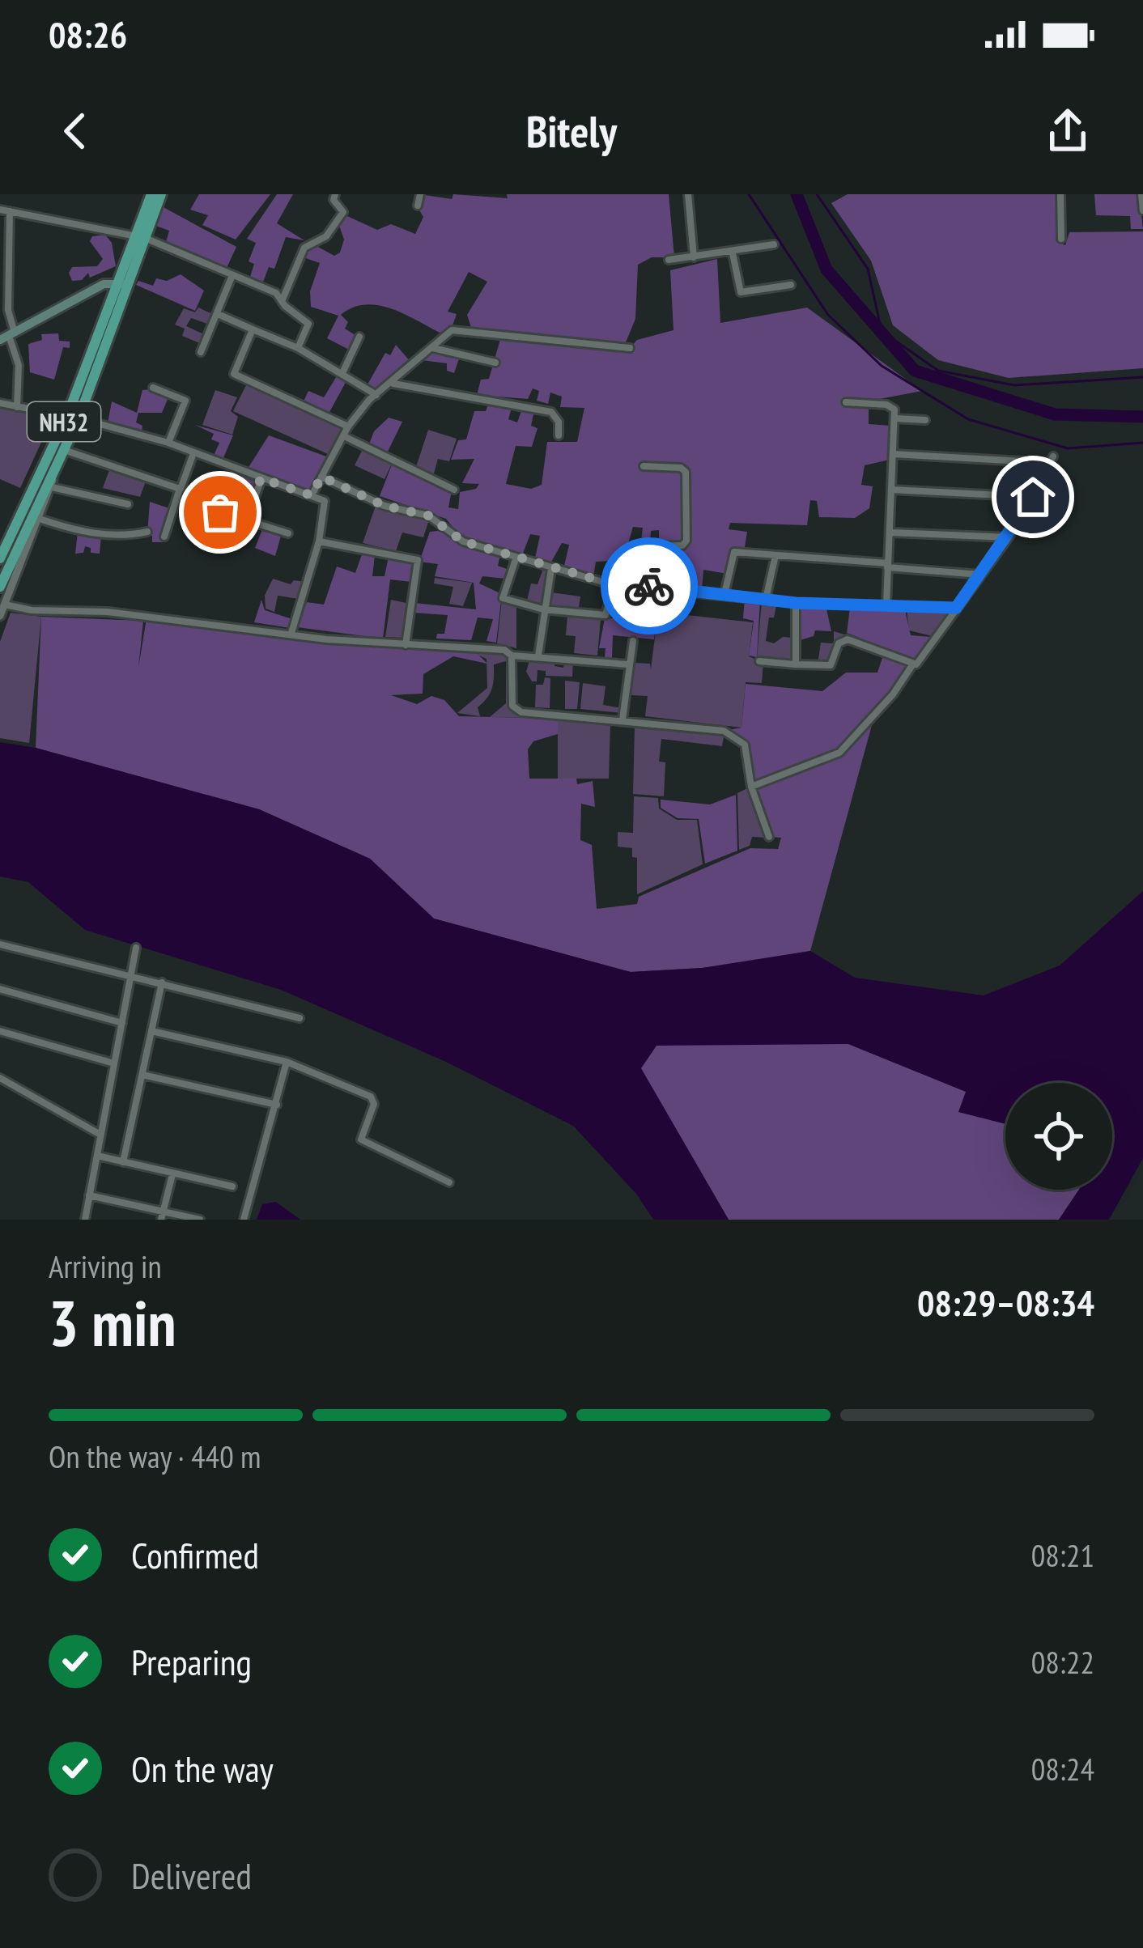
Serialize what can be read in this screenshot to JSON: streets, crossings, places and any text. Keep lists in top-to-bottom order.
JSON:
{
  "streets": {
    "highway": ["NH32"]
  },
  "page": {
    "status": "08:26",
    "header": "Bitely",
    "heading": ["3 min", "Arriving in", "08:29–08:34"],
    "bar": "On the way · 440 m",
    "list": [
      ["Confirmed", "08:21"],
      ["Preparing", "08:22"],
      ["On the way", "08:24"],
      "Delivered"
    ]
  }
}
